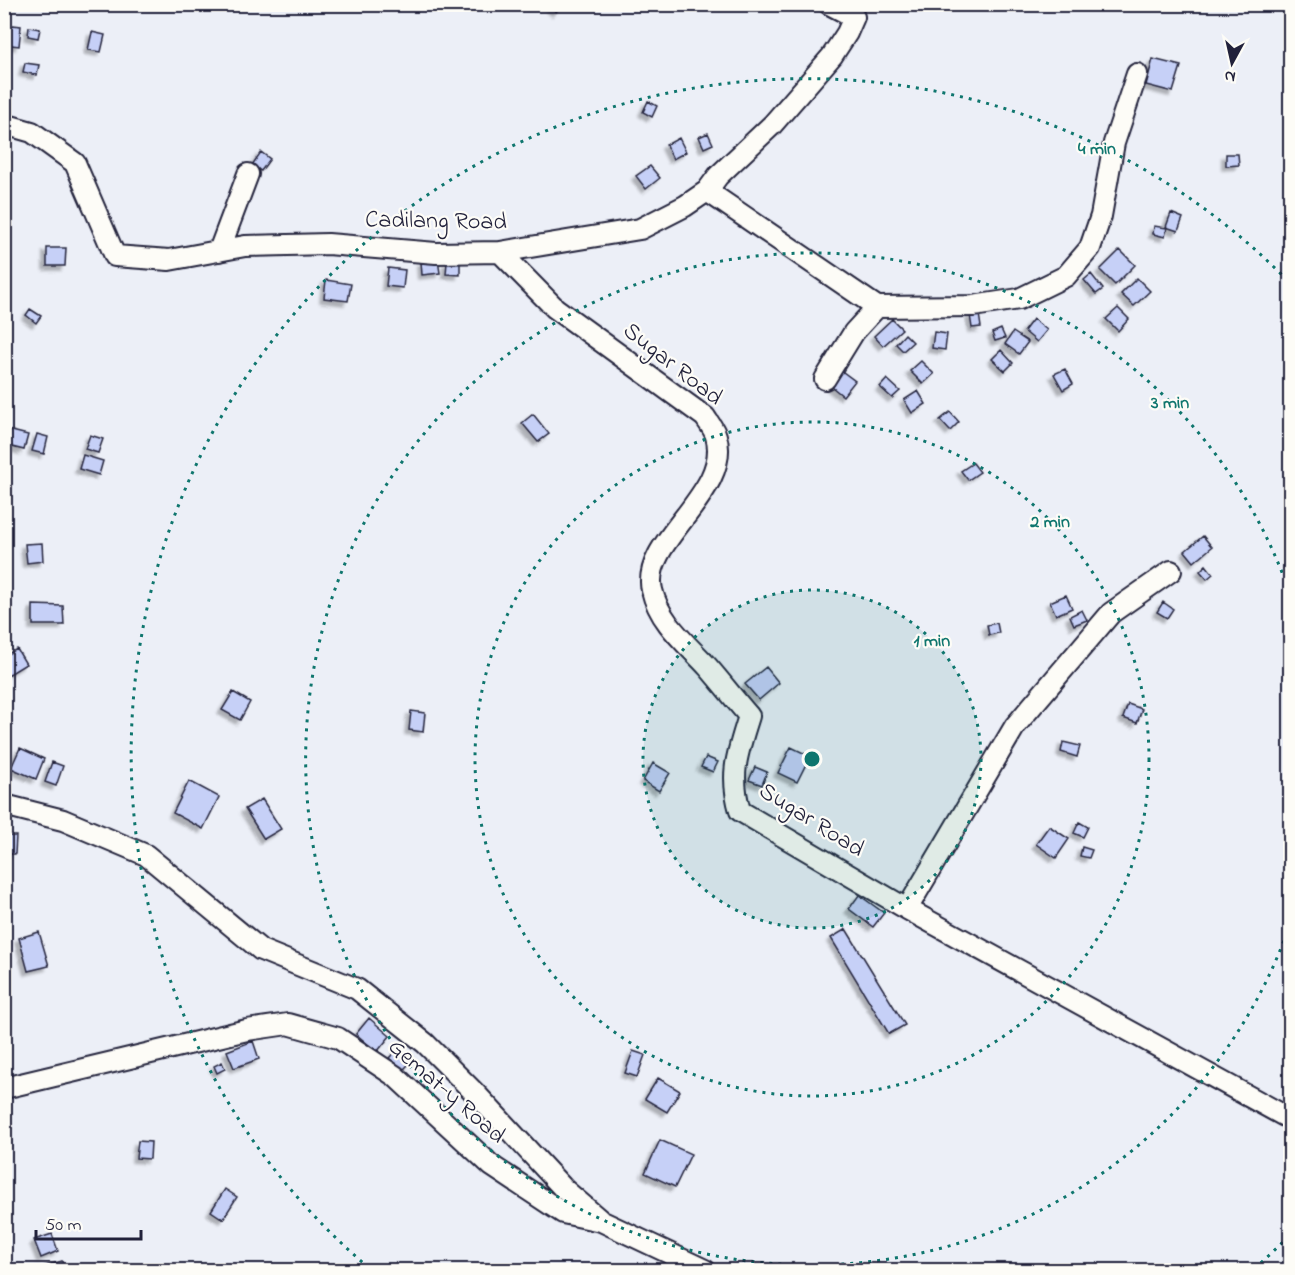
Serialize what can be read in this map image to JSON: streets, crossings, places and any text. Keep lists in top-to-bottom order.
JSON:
{
  "streets": {
    "street": ["Cadilang Road", "Sugar Road", "Gemat-y Road"]
  },
  "crossings": [
    ["Cadilang Road", "Sugar Road"]
  ],
  "scale_bar": "50 m",
  "north": "bottom",
  "rings": [
    "4 min",
    "3 min",
    "2 min",
    "1 min"
  ]
}
